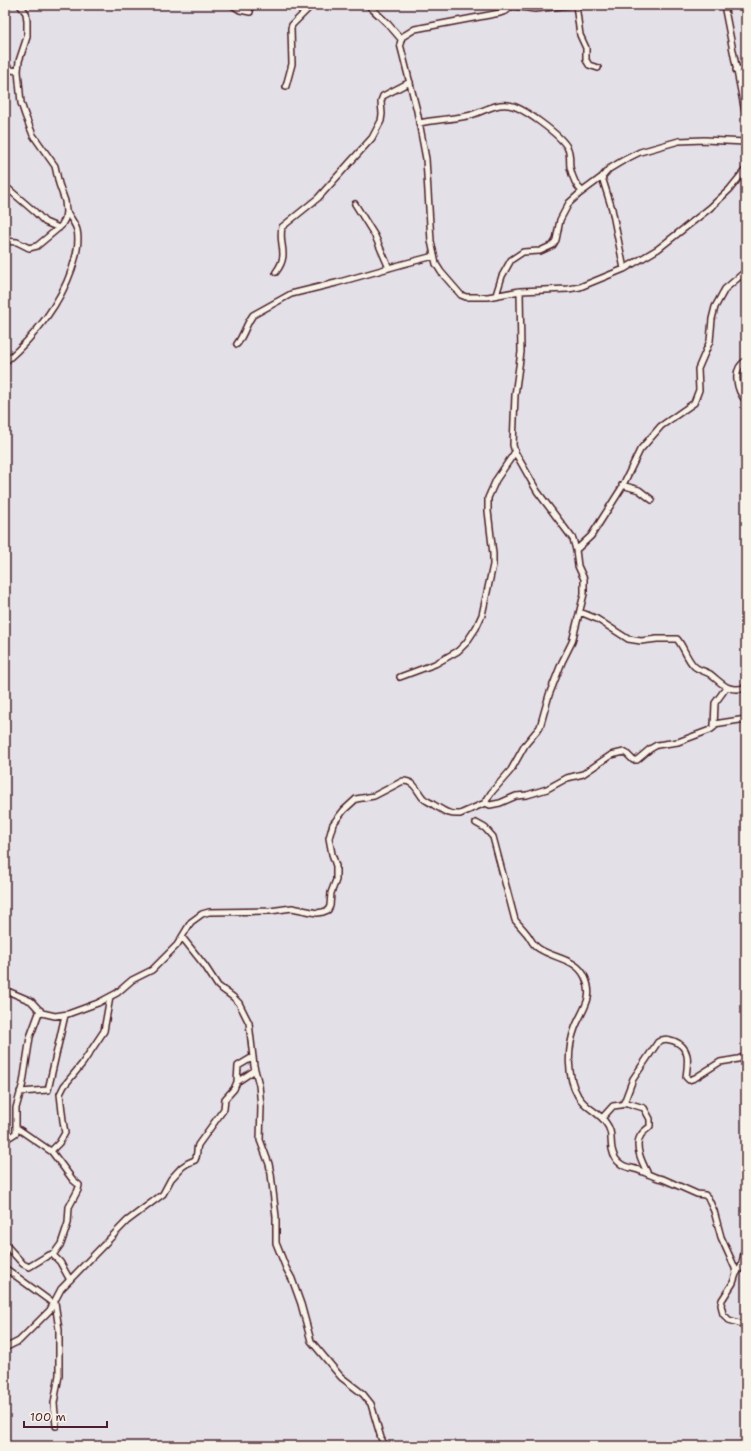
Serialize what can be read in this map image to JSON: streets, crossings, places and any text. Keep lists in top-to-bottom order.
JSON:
{
  "scale_bar": "100 m"
}
